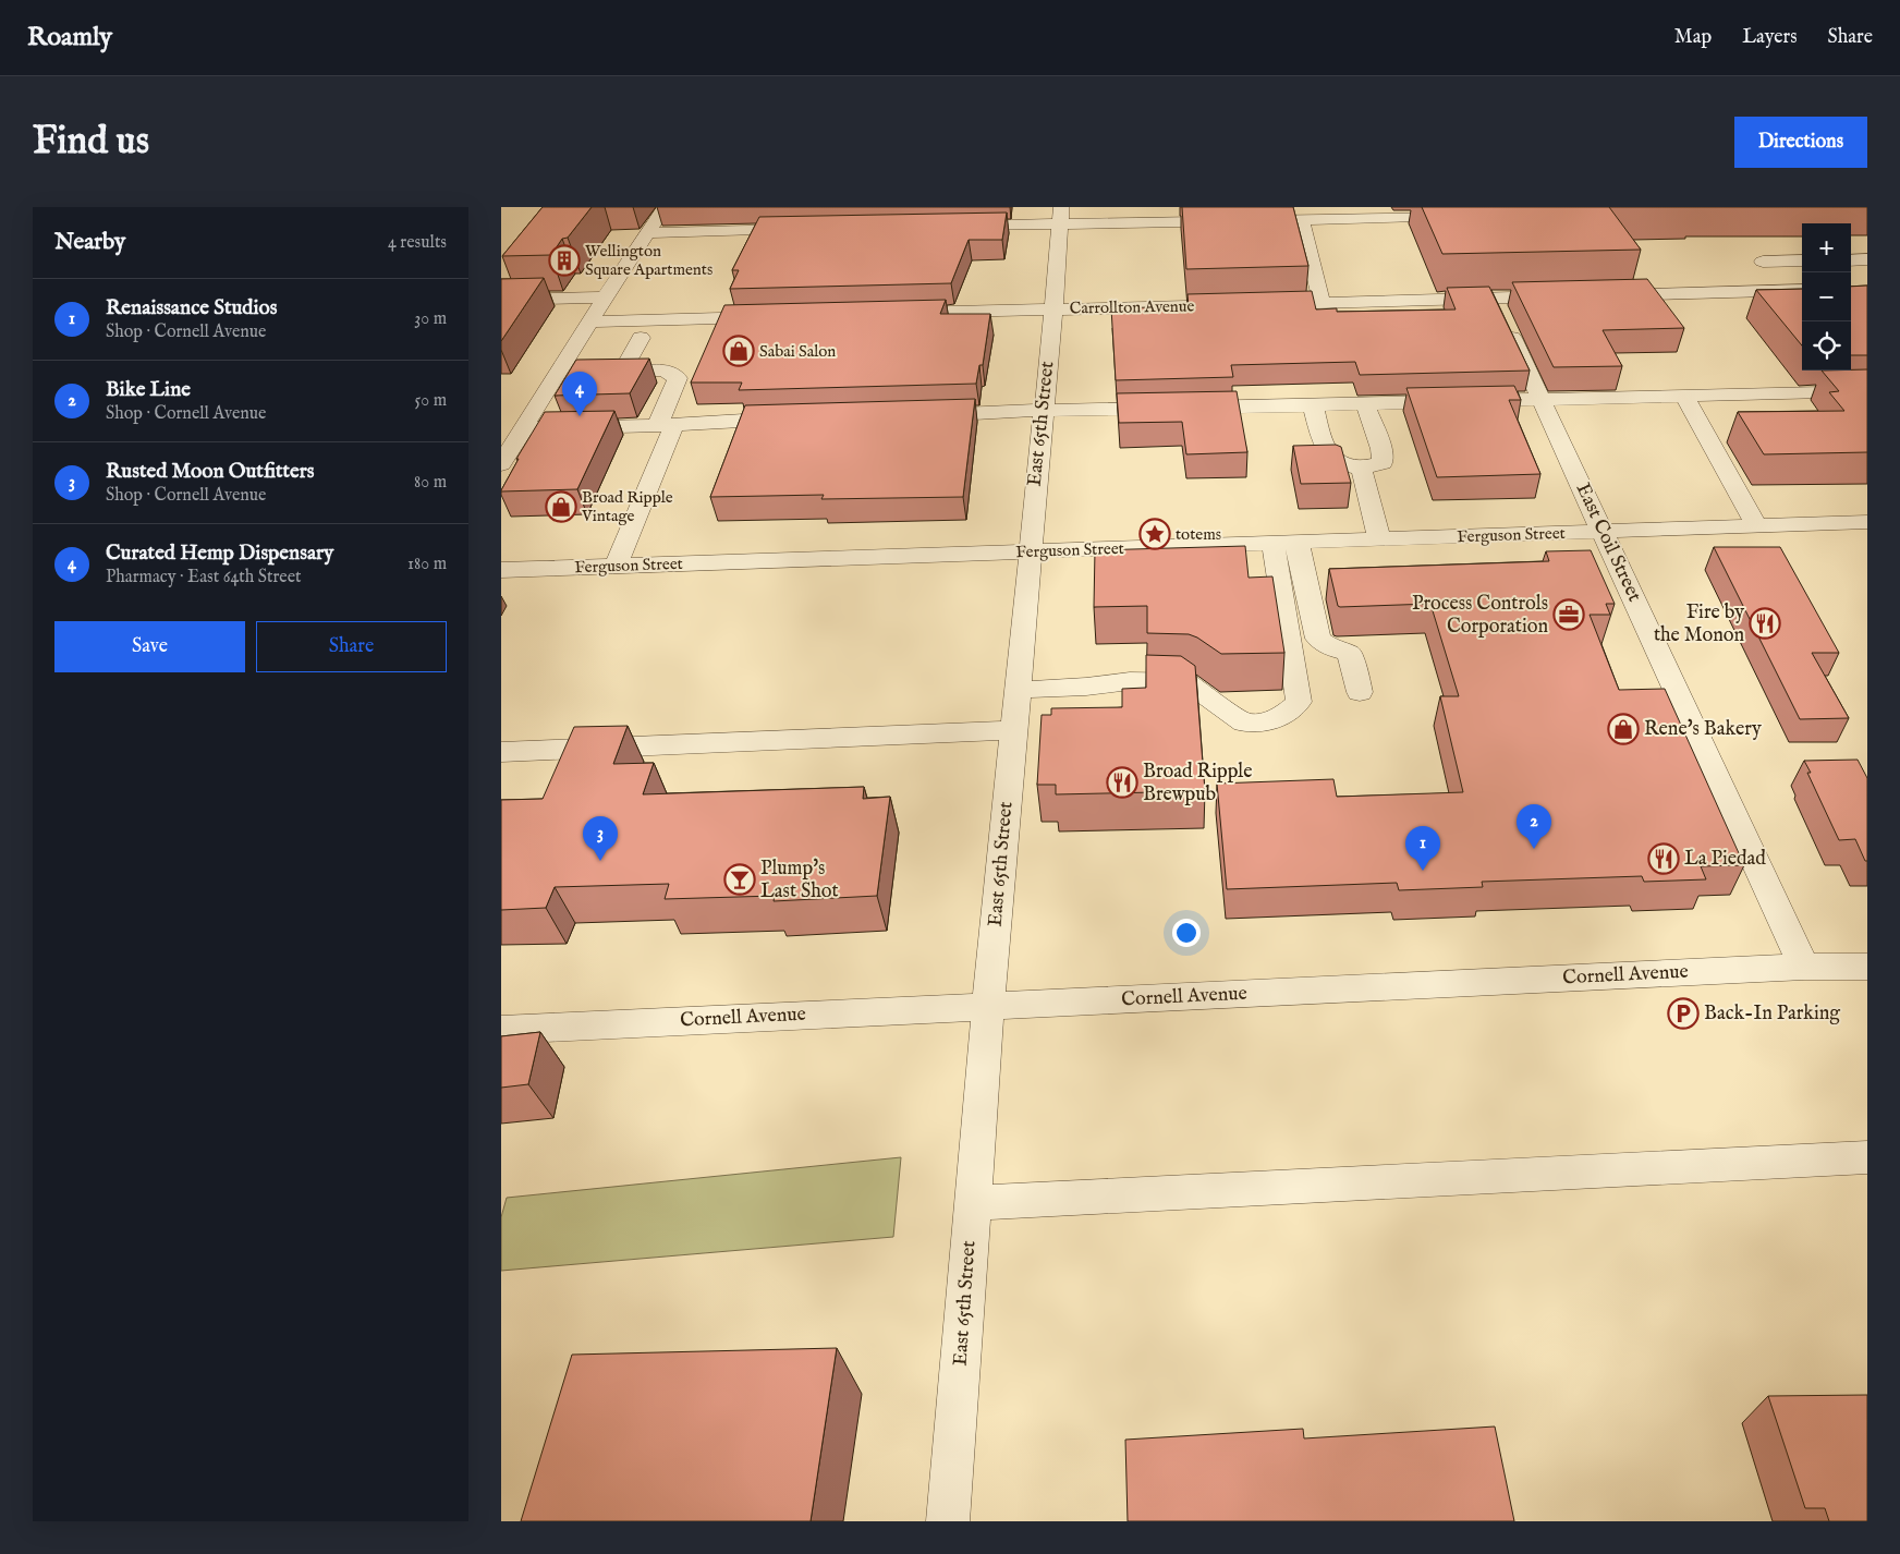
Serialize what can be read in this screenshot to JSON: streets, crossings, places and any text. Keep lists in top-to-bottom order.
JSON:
{
  "streets": {
    "street": [
      "Carrollton Avenue",
      "East 65th Street",
      "Ferguson Street",
      "East Coil Street",
      "Cornell Avenue"
    ]
  },
  "crossings": [
    ["Carrollton Avenue", "East 65th Street"],
    ["Carrollton Avenue", "East Coil Street"],
    ["East 65th Street", "Ferguson Street"],
    ["East 65th Street", "Cornell Avenue"],
    ["Ferguson Street", "East Coil Street"],
    ["East Coil Street", "Cornell Avenue"]
  ],
  "places": {
    "building": ["Wellington Square Apartments"],
    "shop": ["Sabai Salon", "Broad Ripple Vintage", "Rene's Bakery"],
    "place": ["totems"],
    "office": ["Process Controls Corporation"],
    "restaurant": ["Fire by the Monon", "Broad Ripple Brewpub", "La Piedad"],
    "bar": ["Plump's Last Shot"],
    "parking": ["Back-In Parking"]
  },
  "page": {
    "header": "Roamly",
    "nav": ["Map", "Layers", "Share"],
    "buttons": [
      "Directions",
      ["Save", "Share"]
    ],
    "title": "Find us",
    "heading": ["Nearby", "4 results"],
    "map_buttons": ["+", "−"],
    "list": [
      {
        "mark": "1",
        "name": "Renaissance Studios",
        "note": "Shop · Cornell Avenue",
        "value": "30 m"
      },
      {
        "mark": "2",
        "name": "Bike Line",
        "note": "Shop · Cornell Avenue",
        "value": "50 m"
      },
      {
        "mark": "3",
        "name": "Rusted Moon Outfitters",
        "note": "Shop · Cornell Avenue",
        "value": "80 m"
      },
      {
        "mark": "4",
        "name": "Curated Hemp Dispensary",
        "note": "Pharmacy · East 64th Street",
        "value": "180 m"
      }
    ],
    "pins": [
      "4",
      "2",
      "3",
      "1"
    ]
  }
}
